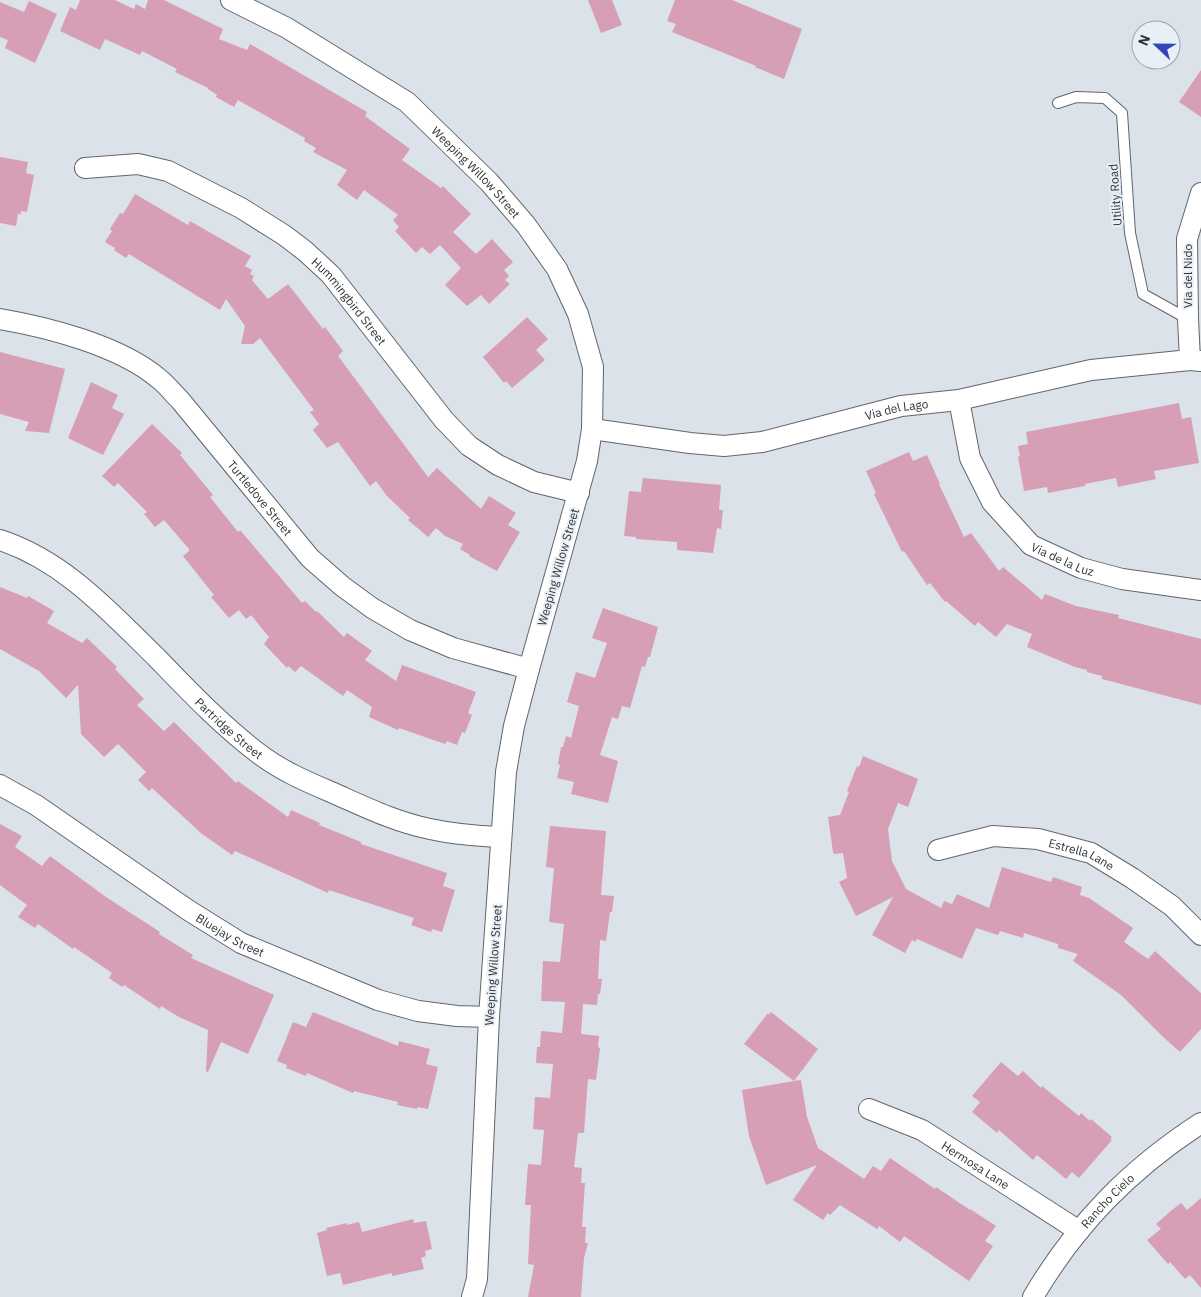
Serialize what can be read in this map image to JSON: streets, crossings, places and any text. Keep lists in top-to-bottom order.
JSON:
{
  "streets": {
    "street": [
      "Weeping Willow Street",
      "Via del Nido",
      "Hummingbird Street",
      "Via del Lago",
      "Turtledove Street",
      "Via de la Luz",
      "Partridge Street",
      "Estrella Lane",
      "Bluejay Street",
      "Hermosa Lane",
      "Rancho Cielo"
    ],
    "lane": ["Utility Road"]
  },
  "crossings": [
    ["Weeping Willow Street", "Hummingbird Street"],
    ["Weeping Willow Street", "Via del Lago"],
    ["Weeping Willow Street", "Turtledove Street"],
    ["Weeping Willow Street", "Partridge Street"],
    ["Weeping Willow Street", "Bluejay Street"],
    ["Utility Road", "Via del Nido"],
    ["Via del Nido", "Via del Lago"],
    ["Via del Lago", "Via de la Luz"],
    ["Hermosa Lane", "Rancho Cielo"]
  ],
  "north": "left"
}
